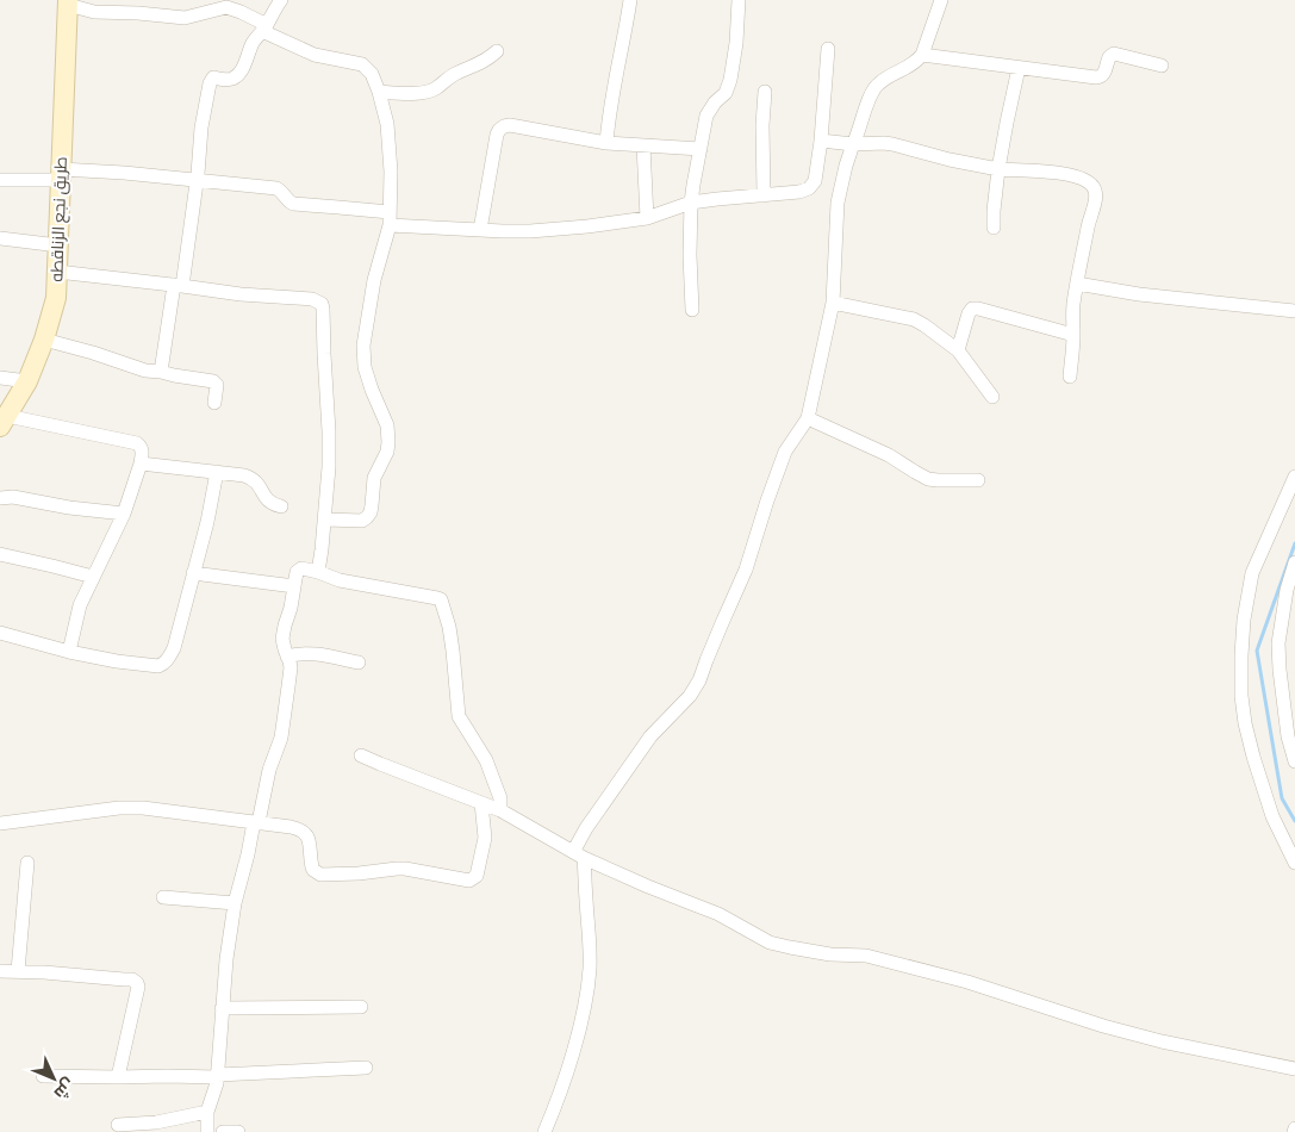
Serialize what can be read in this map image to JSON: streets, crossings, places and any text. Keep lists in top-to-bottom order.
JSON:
{
  "streets": {
    "street": ["طريق نجع الزناقطه"]
  },
  "north": "bottom right"
}
